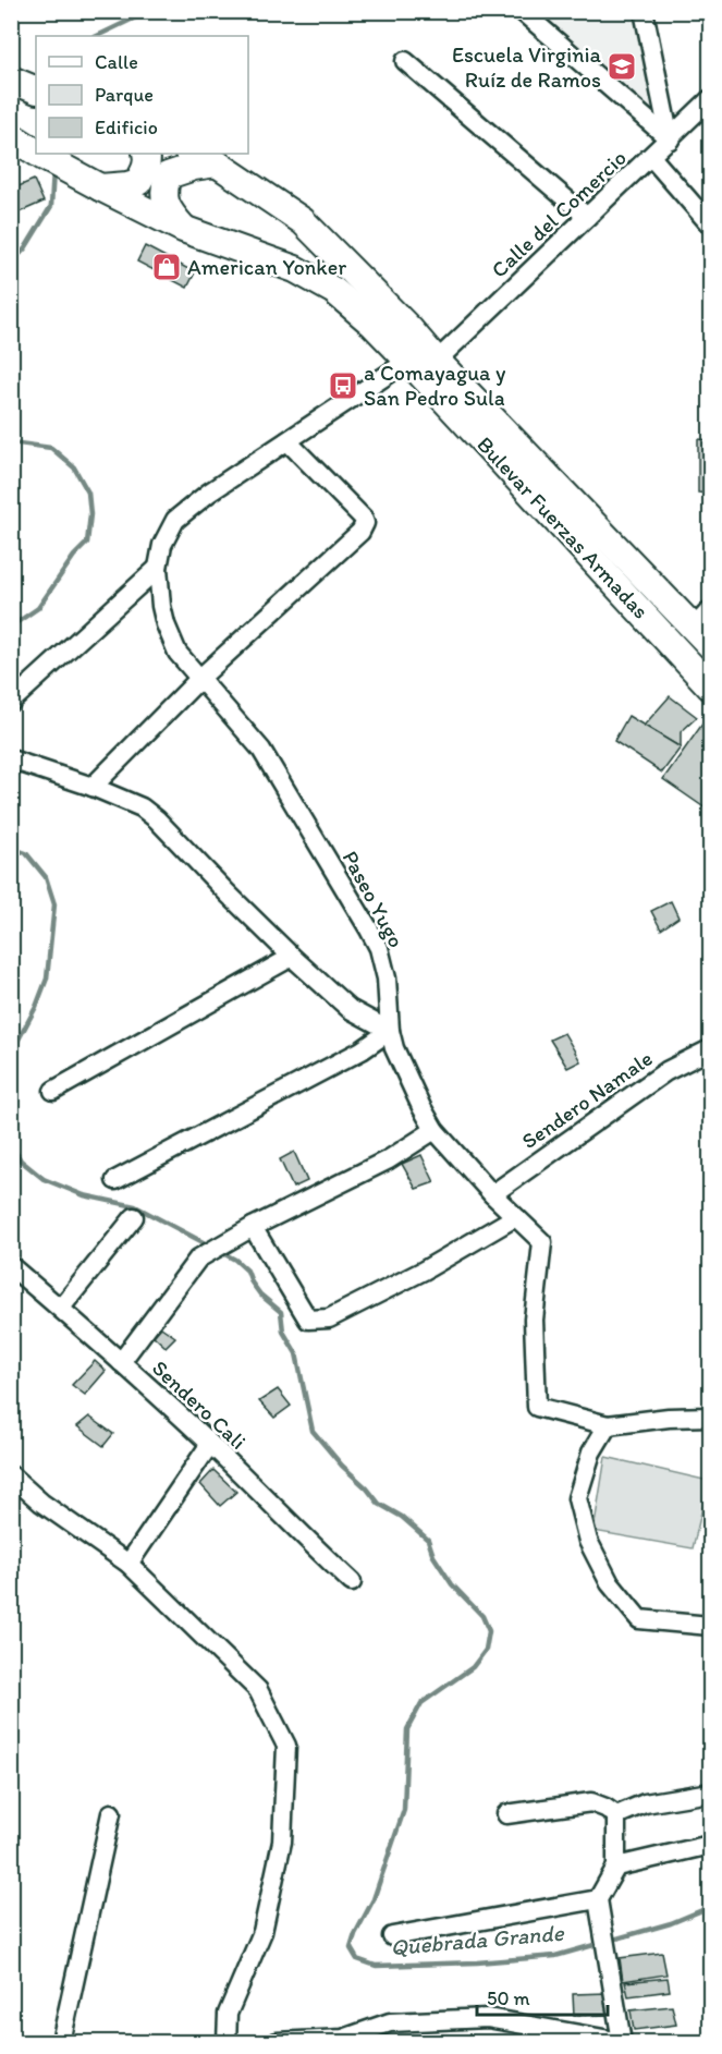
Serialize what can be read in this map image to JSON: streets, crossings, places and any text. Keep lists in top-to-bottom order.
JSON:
{
  "streets": {
    "highway": ["Bulevar Fuerzas Armadas"],
    "street": [
      "Calle del Comercio",
      "Paseo Yugo",
      "Sendero Namale",
      "Sendero Cali"
    ]
  },
  "crossings": [
    ["Calle del Comercio", "Bulevar Fuerzas Armadas"],
    ["Bulevar Fuerzas Armadas", "Paseo Yugo"],
    ["Paseo Yugo", "Sendero Namale"]
  ],
  "water": ["Quebrada Grande"],
  "places": {
    "school or university": ["Escuela Virginia Ruíz de Ramos"],
    "shop": ["American Yonker"],
    "bus stop": ["a Comayagua y San Pedro Sula"]
  },
  "legend": ["Calle", "Parque", "Edificio"],
  "scale_bar": "50 m"
}
